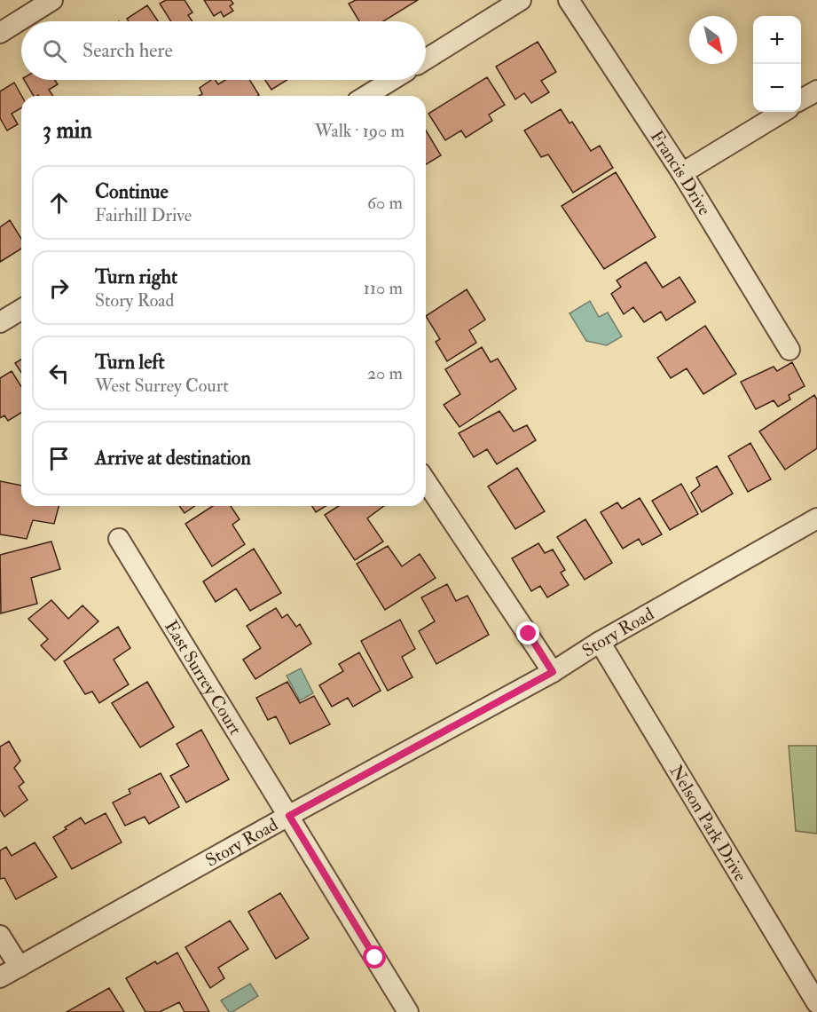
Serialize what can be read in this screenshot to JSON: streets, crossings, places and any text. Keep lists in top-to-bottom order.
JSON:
{
  "streets": {
    "street": [
      "Francis Drive",
      "Story Road",
      "East Surrey Court",
      "Nelson Park Drive"
    ]
  },
  "crossings": [
    ["Story Road", "East Surrey Court"],
    ["Story Road", "Nelson Park Drive"]
  ],
  "north": "bottom right",
  "page": {
    "map_buttons": ["+", "−"],
    "search": "Search here",
    "heading": ["3 min", "Walk · 190 m"],
    "list": [
      ["Continue", "Fairhill Drive", "60 m"],
      ["Turn right", "Story Road", "110 m"],
      ["Turn left", "West Surrey Court", "20 m"],
      "Arrive at destination"
    ]
  }
}
